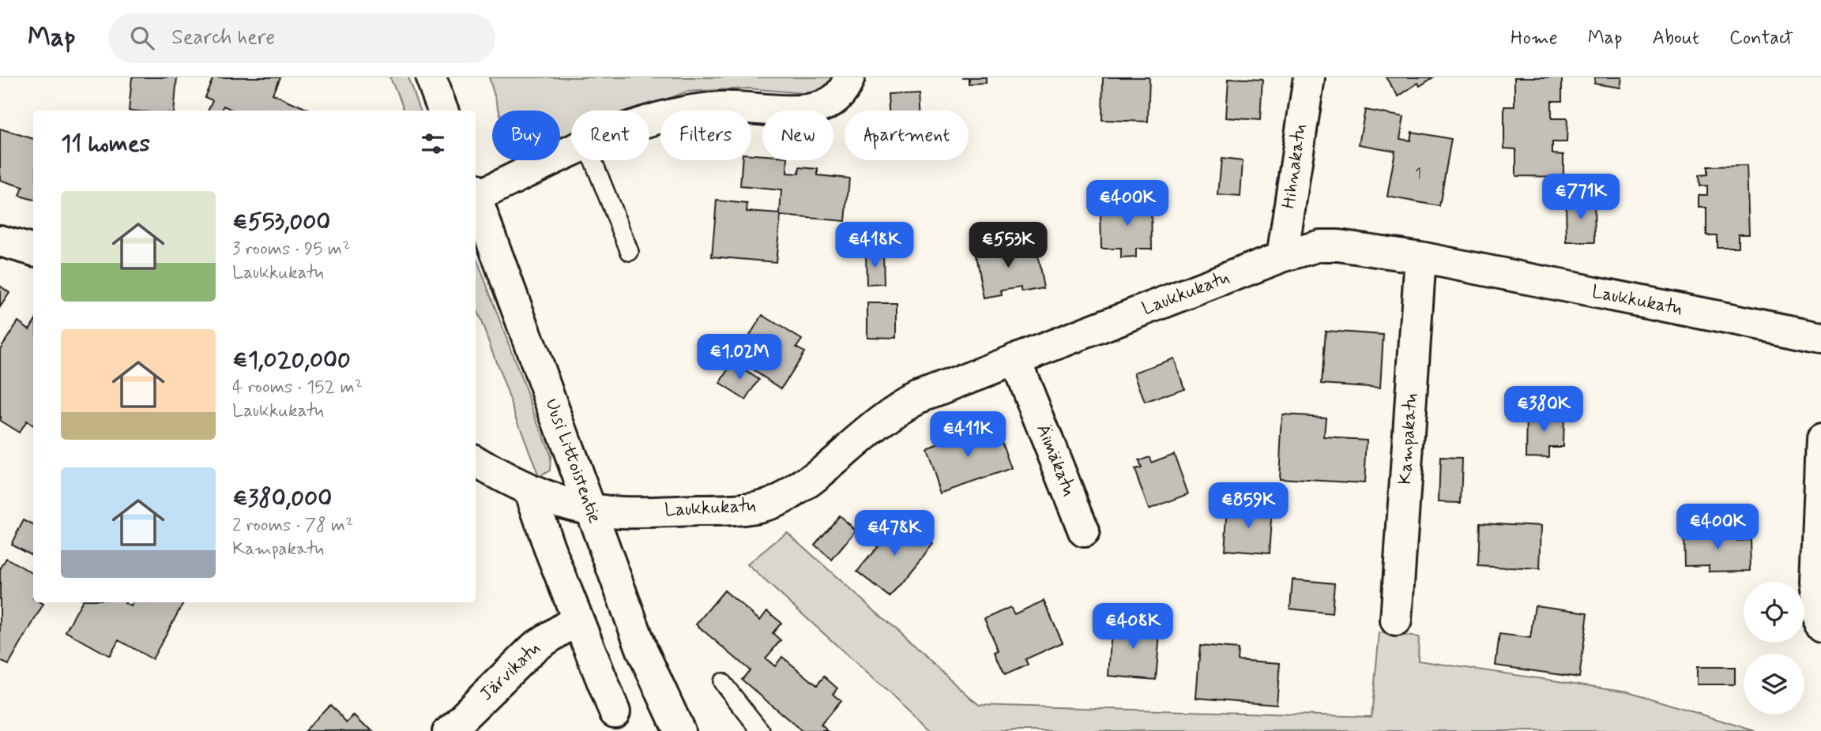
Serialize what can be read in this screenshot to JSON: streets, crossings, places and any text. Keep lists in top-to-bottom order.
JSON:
{
  "streets": {
    "street": [
      "Hihnakatu",
      "Laukkukatu",
      "Kampakatu",
      "Äimäkatu",
      "Uusi Littoistentie",
      "Järvikatu"
    ]
  },
  "crossings": [
    ["Hihnakatu", "Laukkukatu"],
    ["Laukkukatu", "Kampakatu"],
    ["Laukkukatu", "Äimäkatu"],
    ["Laukkukatu", "Uusi Littoistentie"]
  ],
  "house_numbers": ["1"],
  "page": {
    "header": "Map",
    "search": "Search here",
    "nav": [
      "Home",
      "Map",
      "About",
      "Contact"
    ],
    "chip": [
      "Buy",
      "Rent",
      "Filters",
      "New",
      "Apartment"
    ],
    "heading": "11 homes",
    "price": [
      "€771K",
      "€400K",
      "€418K",
      "€553K",
      "€1.02M",
      "€380K",
      "€411K",
      "€859K",
      "€400K",
      "€478K",
      "€408K"
    ],
    "list": [
      {
        "name": "€553,000",
        "note": "3 rooms · 95 m² · Laukkukatu"
      },
      {
        "name": "€1,020,000",
        "note": "4 rooms · 152 m² · Laukkukatu"
      },
      {
        "name": "€380,000",
        "note": "2 rooms · 78 m² · Kampakatu"
      }
    ]
  }
}
